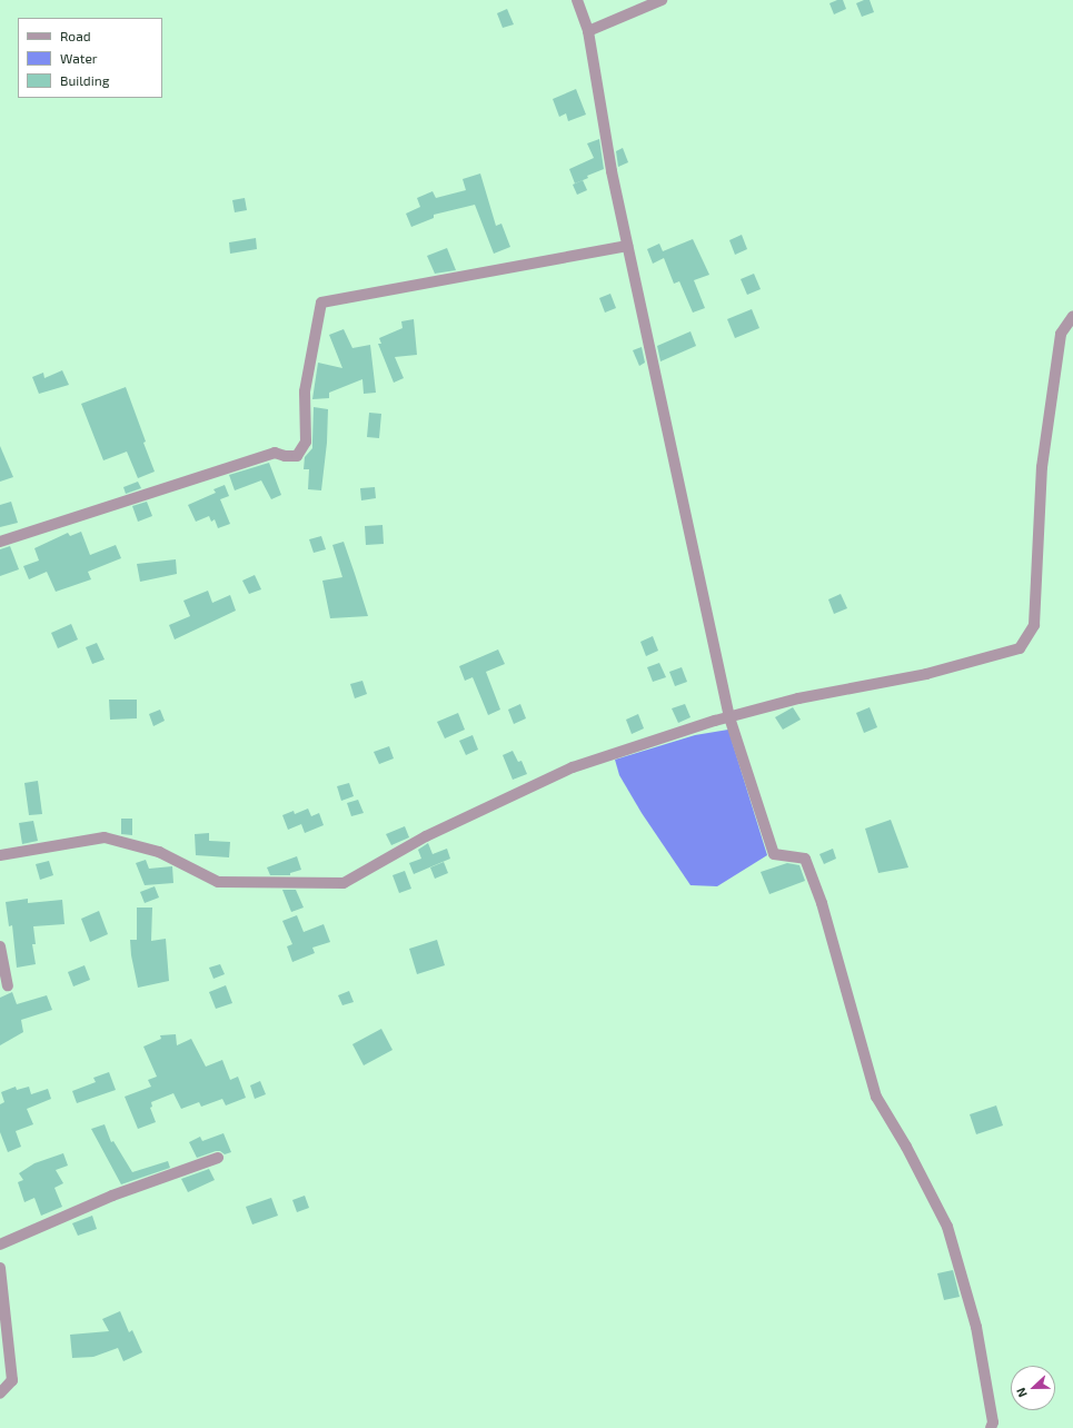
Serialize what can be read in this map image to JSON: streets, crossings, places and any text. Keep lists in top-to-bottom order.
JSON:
{
  "legend": ["Road", "Water", "Building"],
  "north": "left"
}
